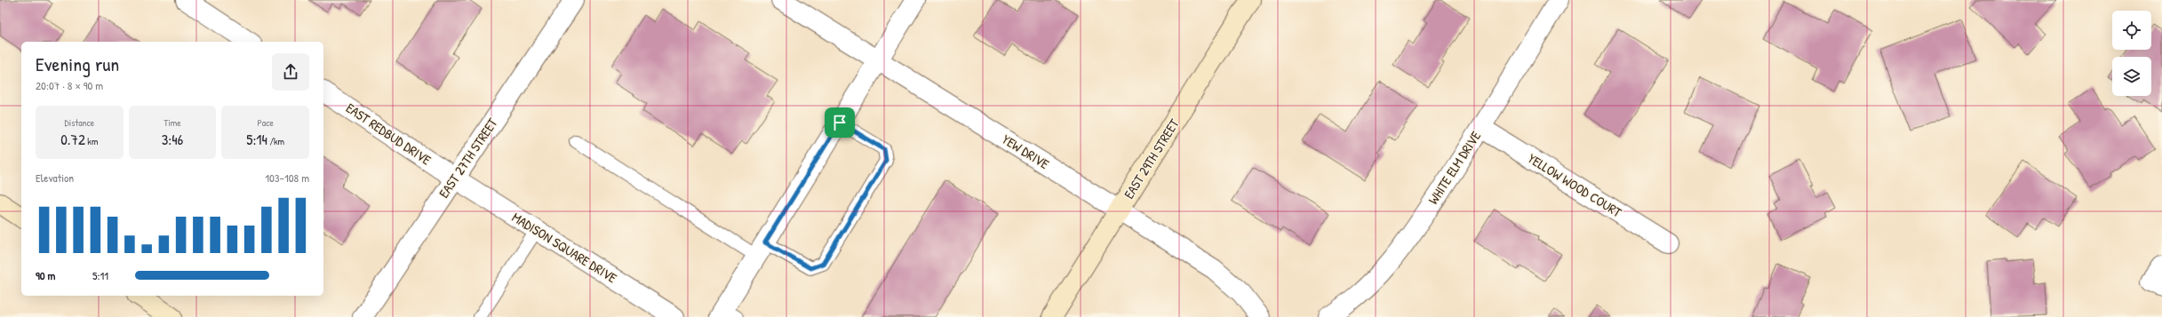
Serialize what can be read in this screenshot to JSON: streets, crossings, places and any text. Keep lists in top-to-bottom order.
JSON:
{
  "streets": {
    "main road": ["EAST 29TH STREET"],
    "street": [
      "EAST REDBUD DRIVE",
      "YEW DRIVE",
      "EAST 27TH STREET",
      "WHITE ELM DRIVE",
      "YELLOW WOOD COURT",
      "MADISON SQUARE DRIVE"
    ]
  },
  "crossings": [
    ["EAST REDBUD DRIVE", "EAST 27TH STREET"],
    ["EAST REDBUD DRIVE", "MADISON SQUARE DRIVE"],
    ["YEW DRIVE", "EAST 29TH STREET"],
    ["EAST 27TH STREET", "MADISON SQUARE DRIVE"],
    ["WHITE ELM DRIVE", "YELLOW WOOD COURT"]
  ],
  "page": {
    "heading": ["Evening run", "20:07 · 8 × 90 m"],
    "stats": [
      ["Distance", "0.72 km"],
      ["Time", "3:46"],
      ["Pace", "5:14 /km"]
    ],
    "chart": ["Elevation", "103–108 m"],
    "list": [
      {
        "name": "90 m",
        "note": "5:11"
      }
    ]
  }
}
